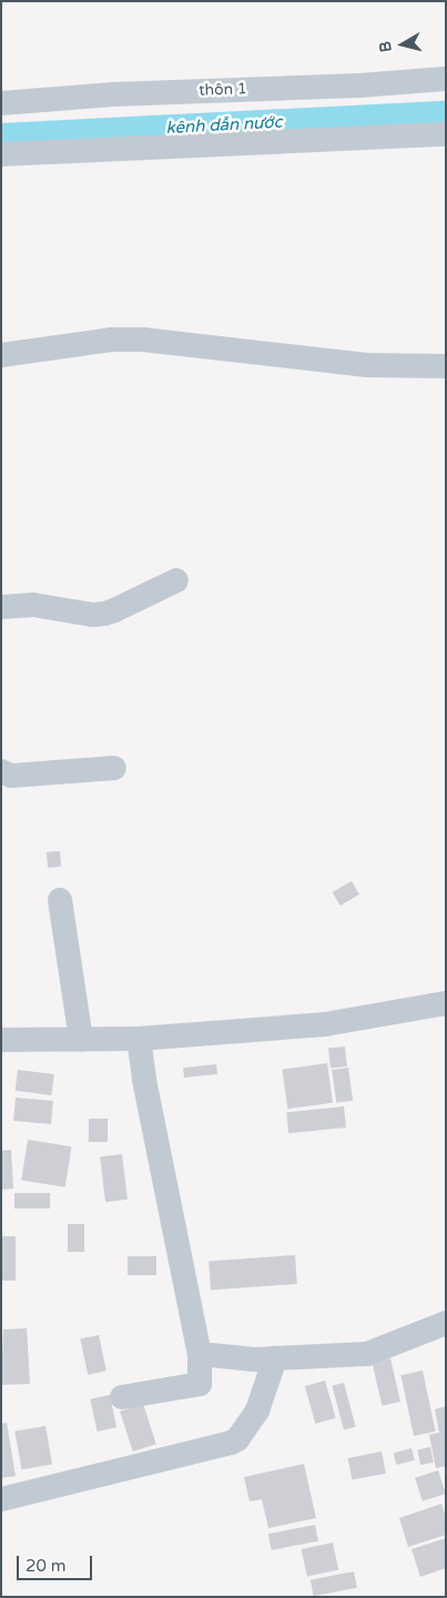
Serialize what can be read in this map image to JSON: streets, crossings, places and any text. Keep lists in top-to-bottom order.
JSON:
{
  "streets": {
    "lane": ["thôn 1"]
  },
  "water": ["kênh dẫn nước"],
  "scale_bar": "20 m",
  "north": "left"
}
